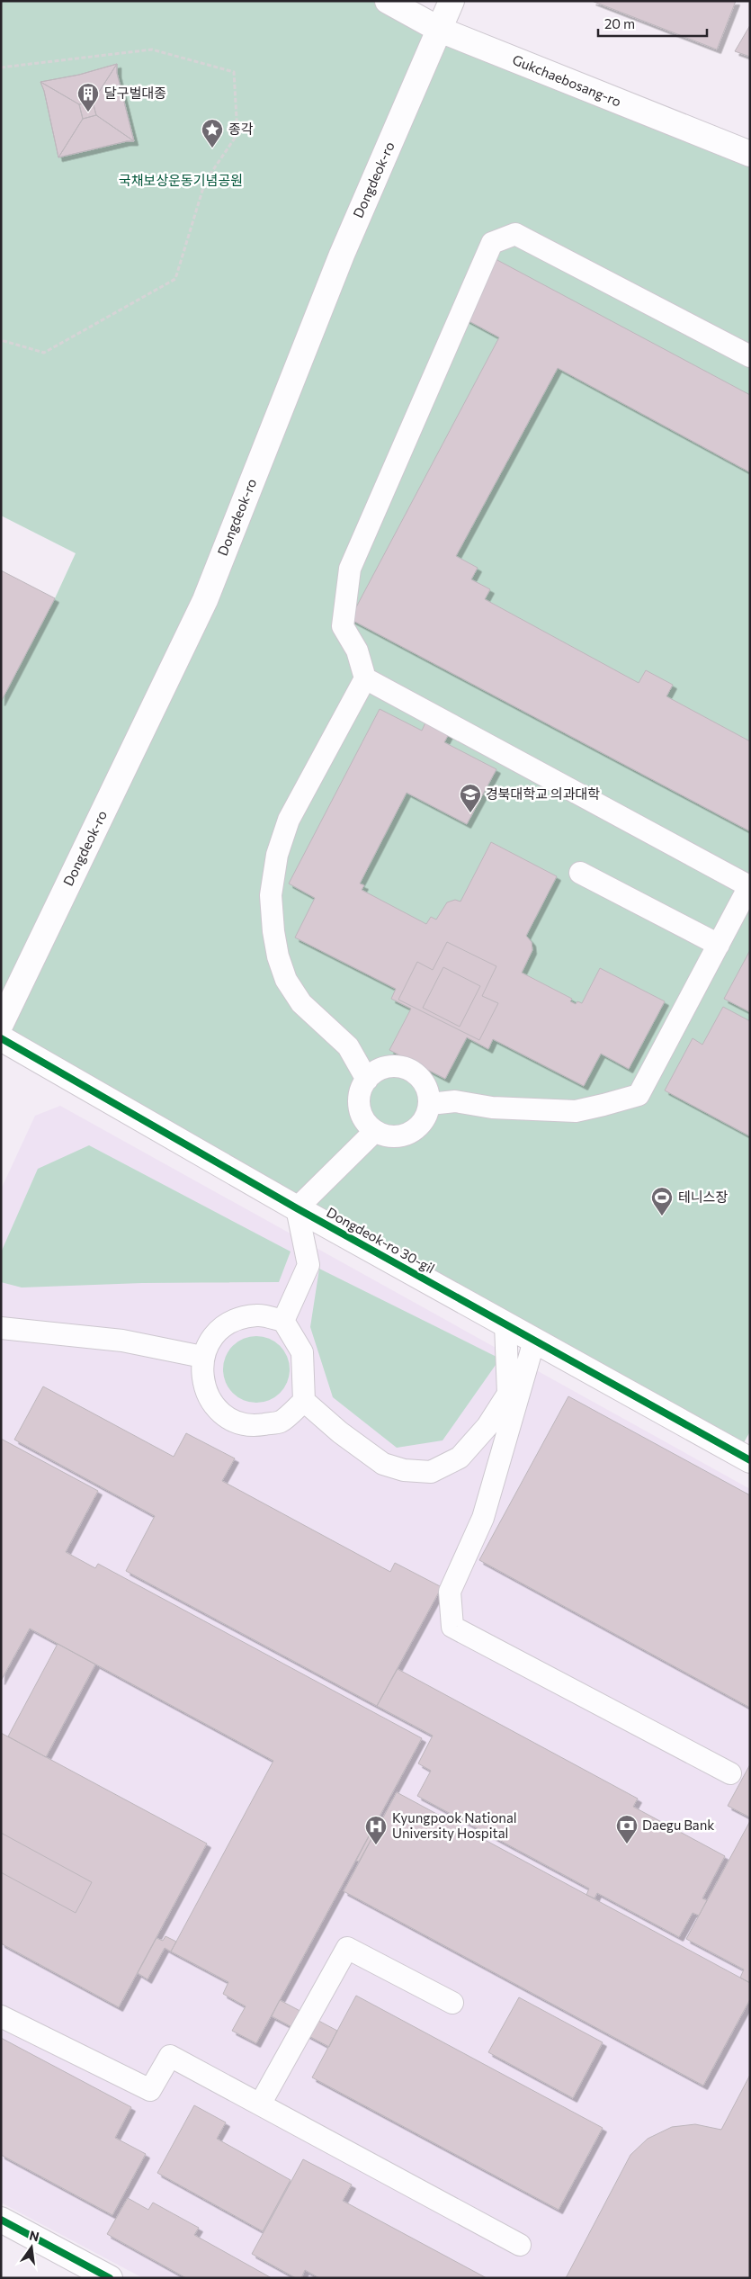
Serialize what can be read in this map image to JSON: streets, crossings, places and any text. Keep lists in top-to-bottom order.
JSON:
{
  "streets": {
    "main road": ["Gukchaebosang-ro", "Dongdeok-ro", "Dongdeok-ro 30-gil"]
  },
  "crossings": [
    ["Gukchaebosang-ro", "Dongdeok-ro"]
  ],
  "parks": ["국채보상운동기념공원"],
  "places": {
    "building": ["달구벌대종"],
    "place": ["종각"],
    "school or university": ["경북대학교 의과대학"],
    "sports": ["테니스장"],
    "bank": ["Daegu Bank"],
    "hospital": ["Kyungpook National University Hospital"]
  },
  "scale_bar": "20 m",
  "north": "top"
}
